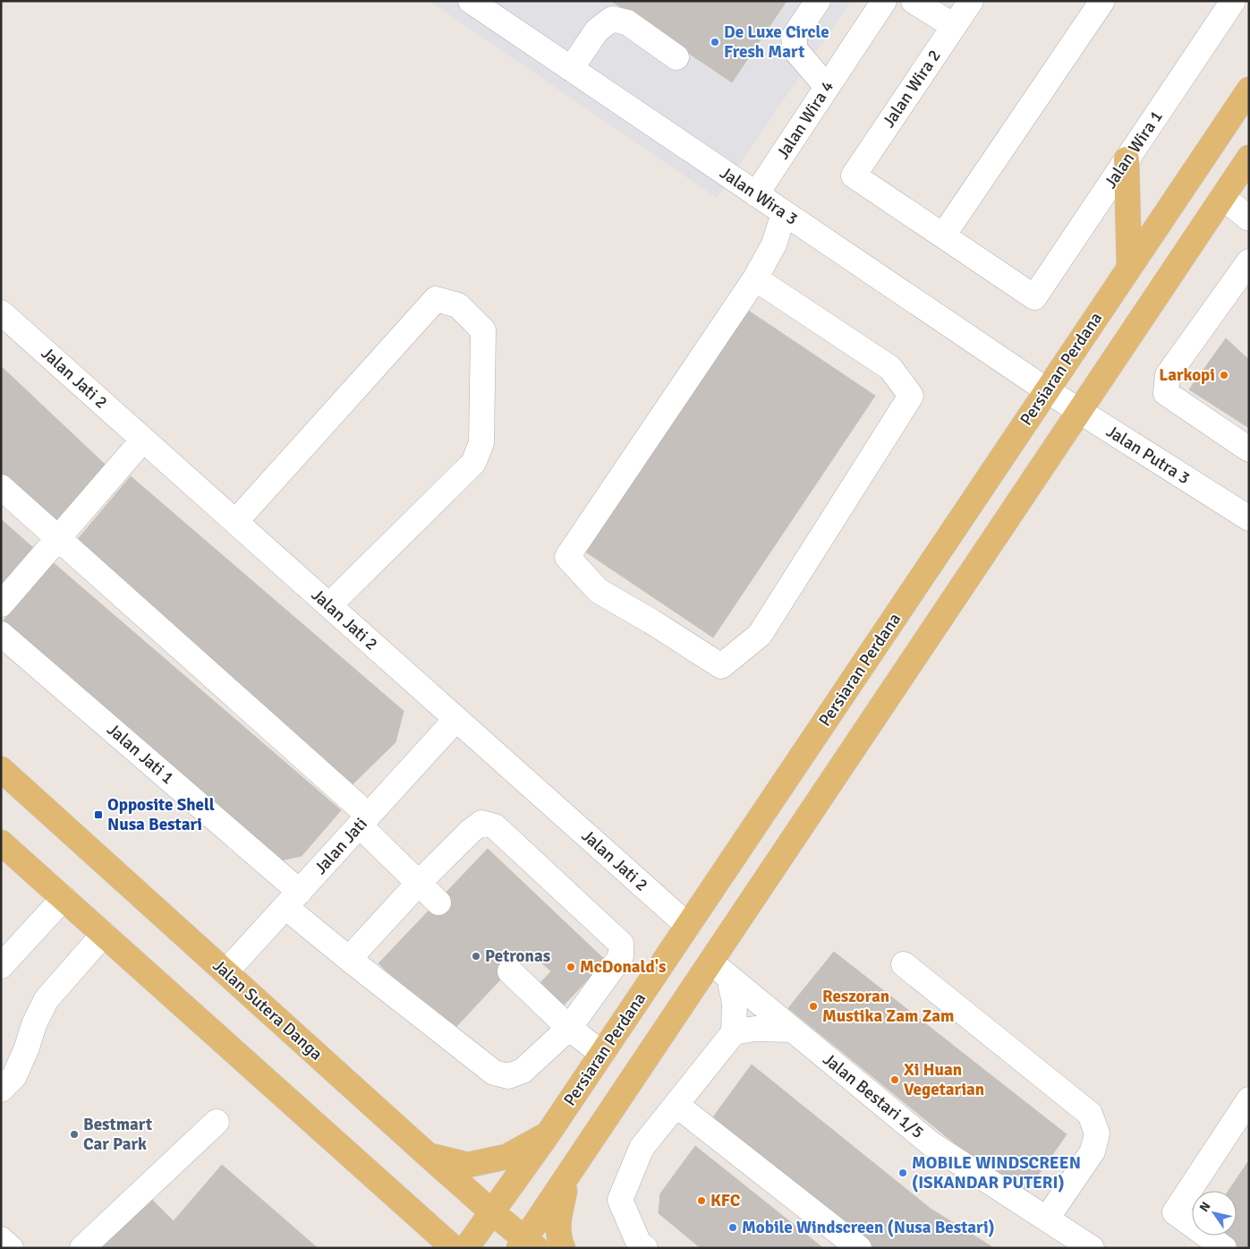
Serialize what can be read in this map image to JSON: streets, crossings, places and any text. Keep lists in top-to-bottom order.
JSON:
{
  "streets": {
    "main road": ["Persiaran Perdana", "Jalan Sutera Danga"],
    "street": [
      "Jalan Wira 2",
      "Jalan Wira 4",
      "Jalan Wira 1",
      "Jalan Wira 3",
      "Jalan Jati 2",
      "Jalan Putra 3",
      "Jalan Jati 1",
      "Jalan Jati",
      "Jalan Bestari 1/5"
    ]
  },
  "crossings": [
    ["Jalan Wira 2", "Jalan Wira 1"],
    ["Jalan Wira 4", "Jalan Wira 3"],
    ["Jalan Wira 3", "Persiaran Perdana"],
    ["Jalan Wira 3", "Jalan Putra 3"],
    ["Persiaran Perdana", "Jalan Jati 2"],
    ["Persiaran Perdana", "Jalan Putra 3"],
    ["Persiaran Perdana", "Jalan Sutera Danga"],
    ["Jalan Jati 2", "Jalan Jati"],
    ["Jalan Jati 1", "Jalan Jati"],
    ["Jalan Jati", "Jalan Sutera Danga"]
  ],
  "places": {
    "other": [
      "De Luxe Circle Fresh Mart",
      "Larkopi",
      "Petronas",
      "McDonald's",
      "Reszoran Mustika Zam Zam",
      "Xi Huan Vegetarian",
      "Bestmart Car Park",
      "MOBILE WINDSCREEN (ISKANDAR PUTERI)",
      "KFC",
      "Mobile Windscreen (Nusa Bestari)"
    ],
    "transit": ["Opposite Shell Nusa Bestari"]
  },
  "north": "top left"
}
